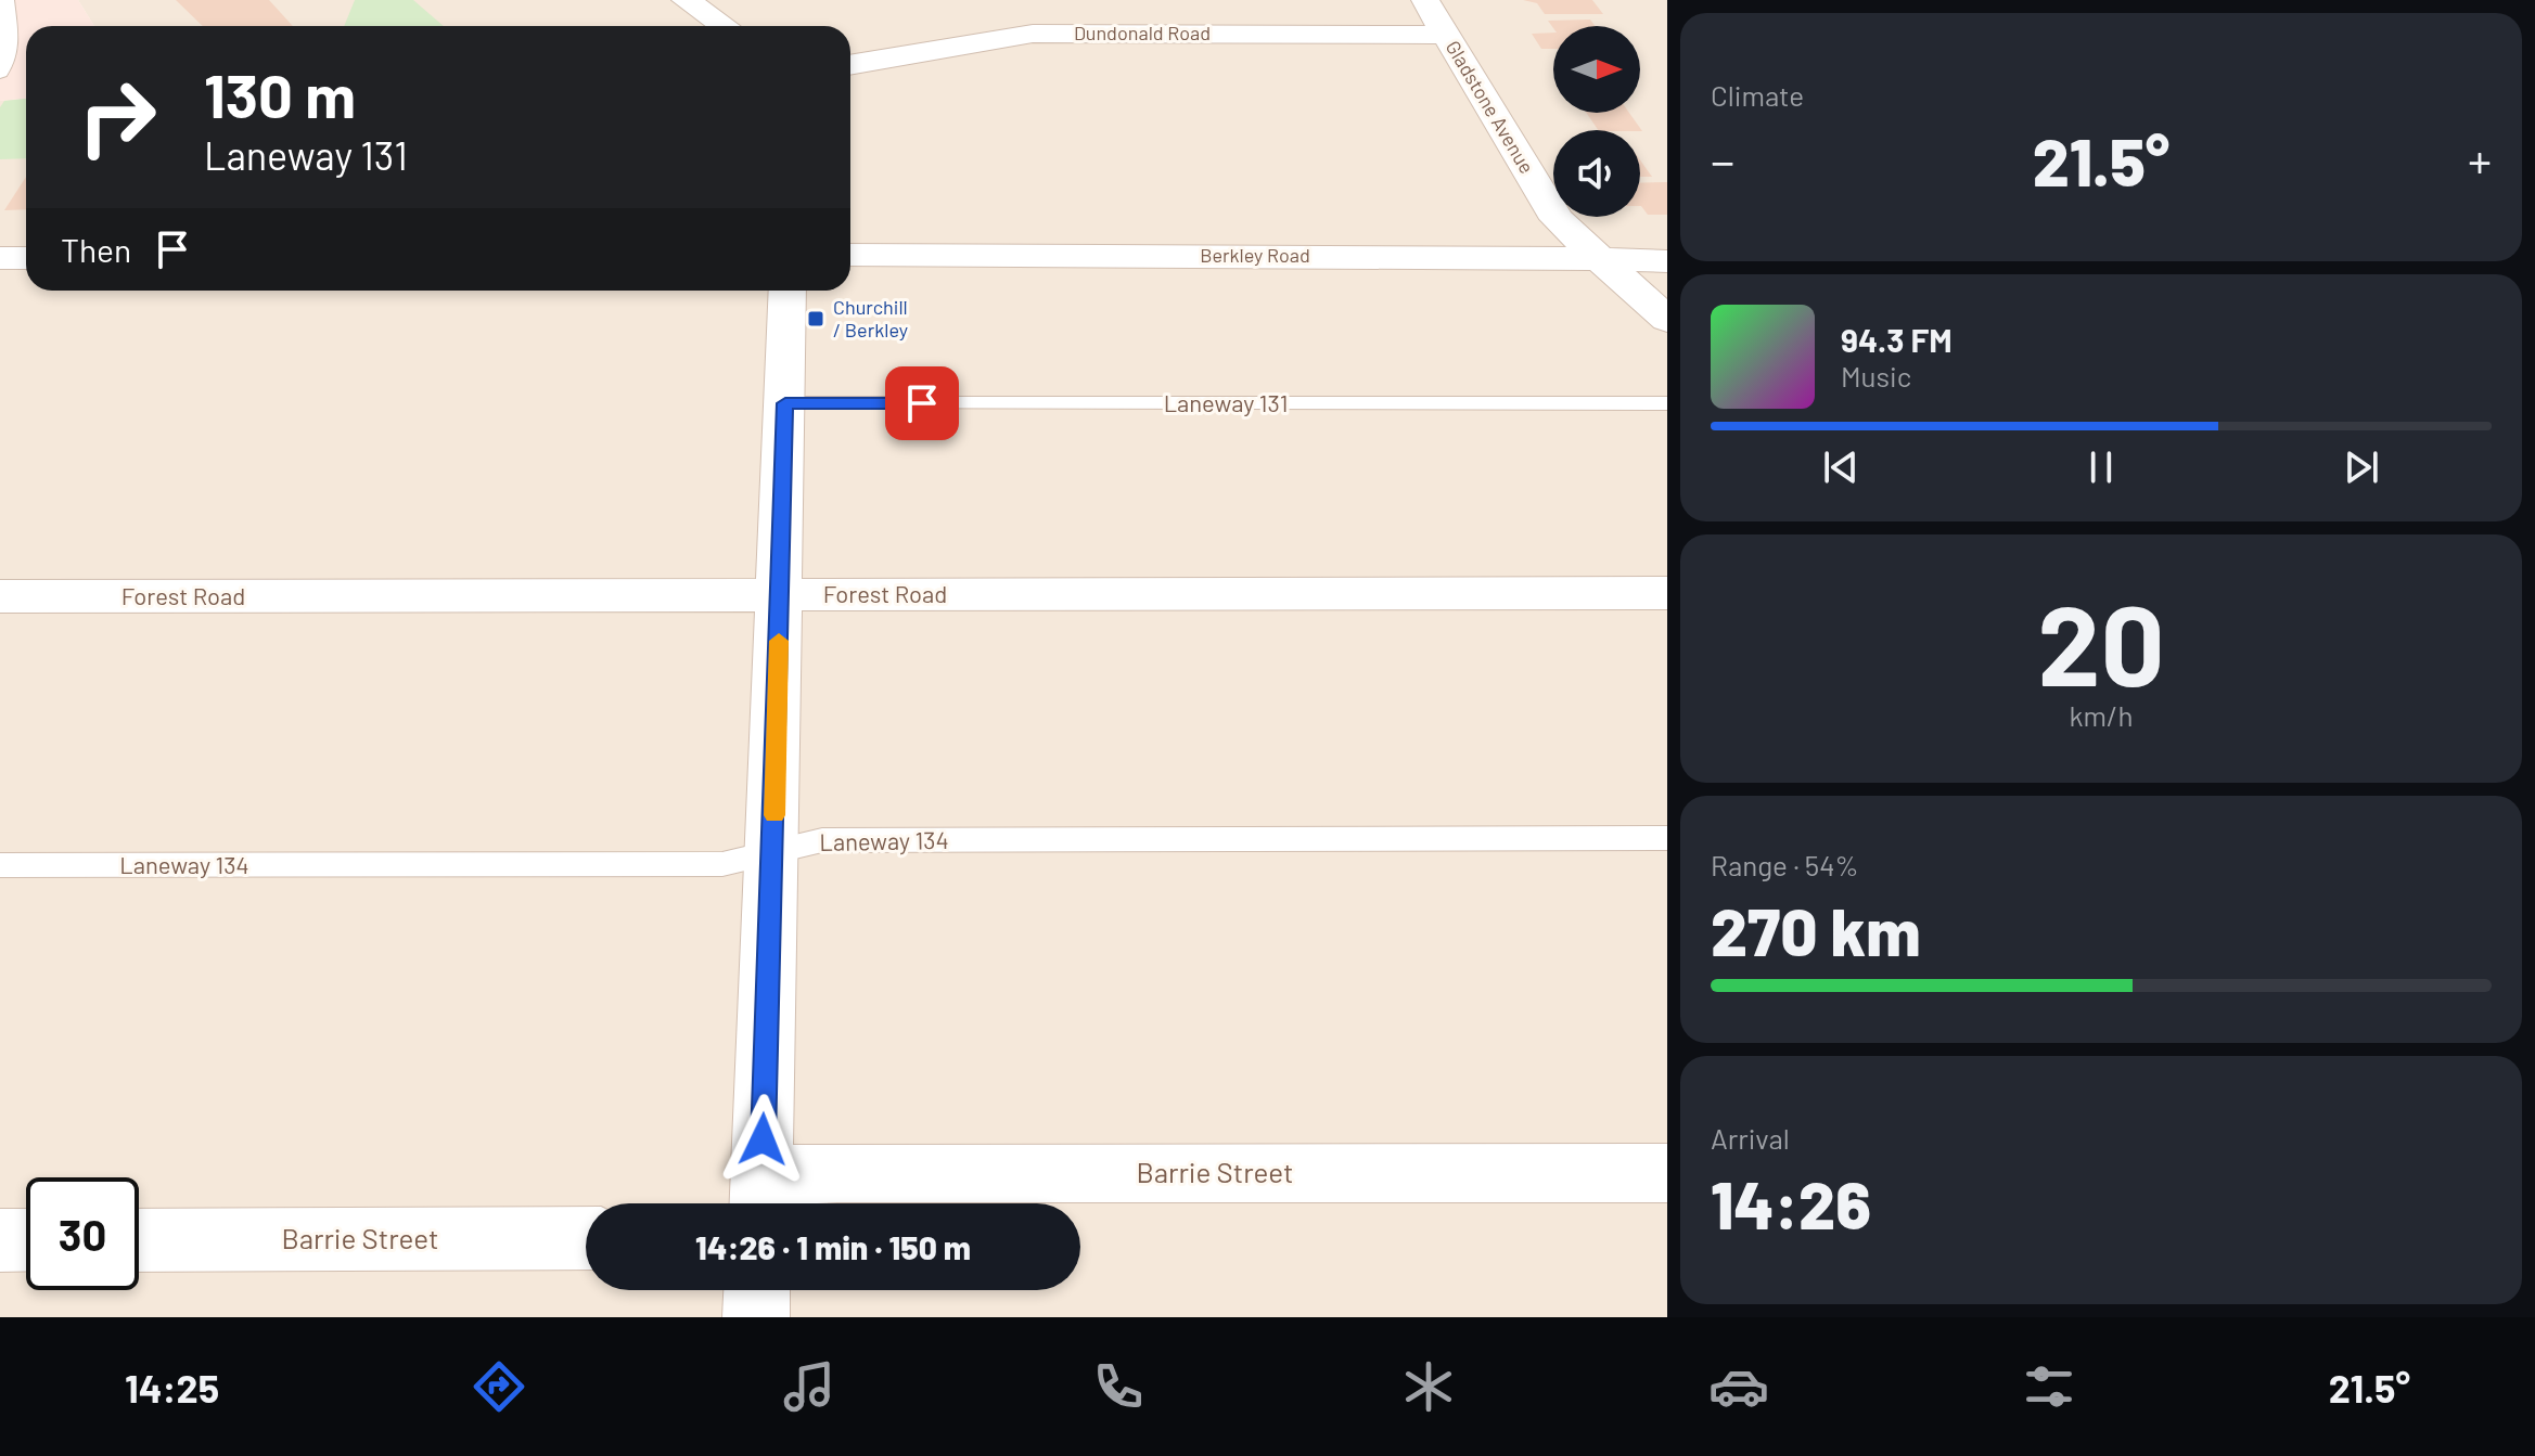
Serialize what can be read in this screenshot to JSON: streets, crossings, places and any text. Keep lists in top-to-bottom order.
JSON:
{
  "streets": {
    "street": [
      "Dundonald Road",
      "Gladstone Avenue",
      "Berkley Road",
      "Forest Road",
      "Barrie Street"
    ],
    "lane": ["Laneway 131", "Laneway 134"]
  },
  "crossings": [
    ["Dundonald Road", "Gladstone Avenue"],
    ["Gladstone Avenue", "Berkley Road"]
  ],
  "places": {
    "transit": ["Churchill / Berkley"]
  },
  "north": "right",
  "page": {
    "tile": [
      "Climate",
      ["20", "km/h"],
      ["Range · 54%", "270 km"],
      ["Arrival", "14:26"]
    ],
    "turn": ["130 m", "Laneway 131"],
    "heat": ["−", "21.5°", "+"],
    "then": "Then",
    "song": ["94.3 FM", "Music"],
    "limit": "30",
    "trip": "14:26 · 1 min · 150 m",
    "tabs": ["14:25", "21.5°"]
  }
}
